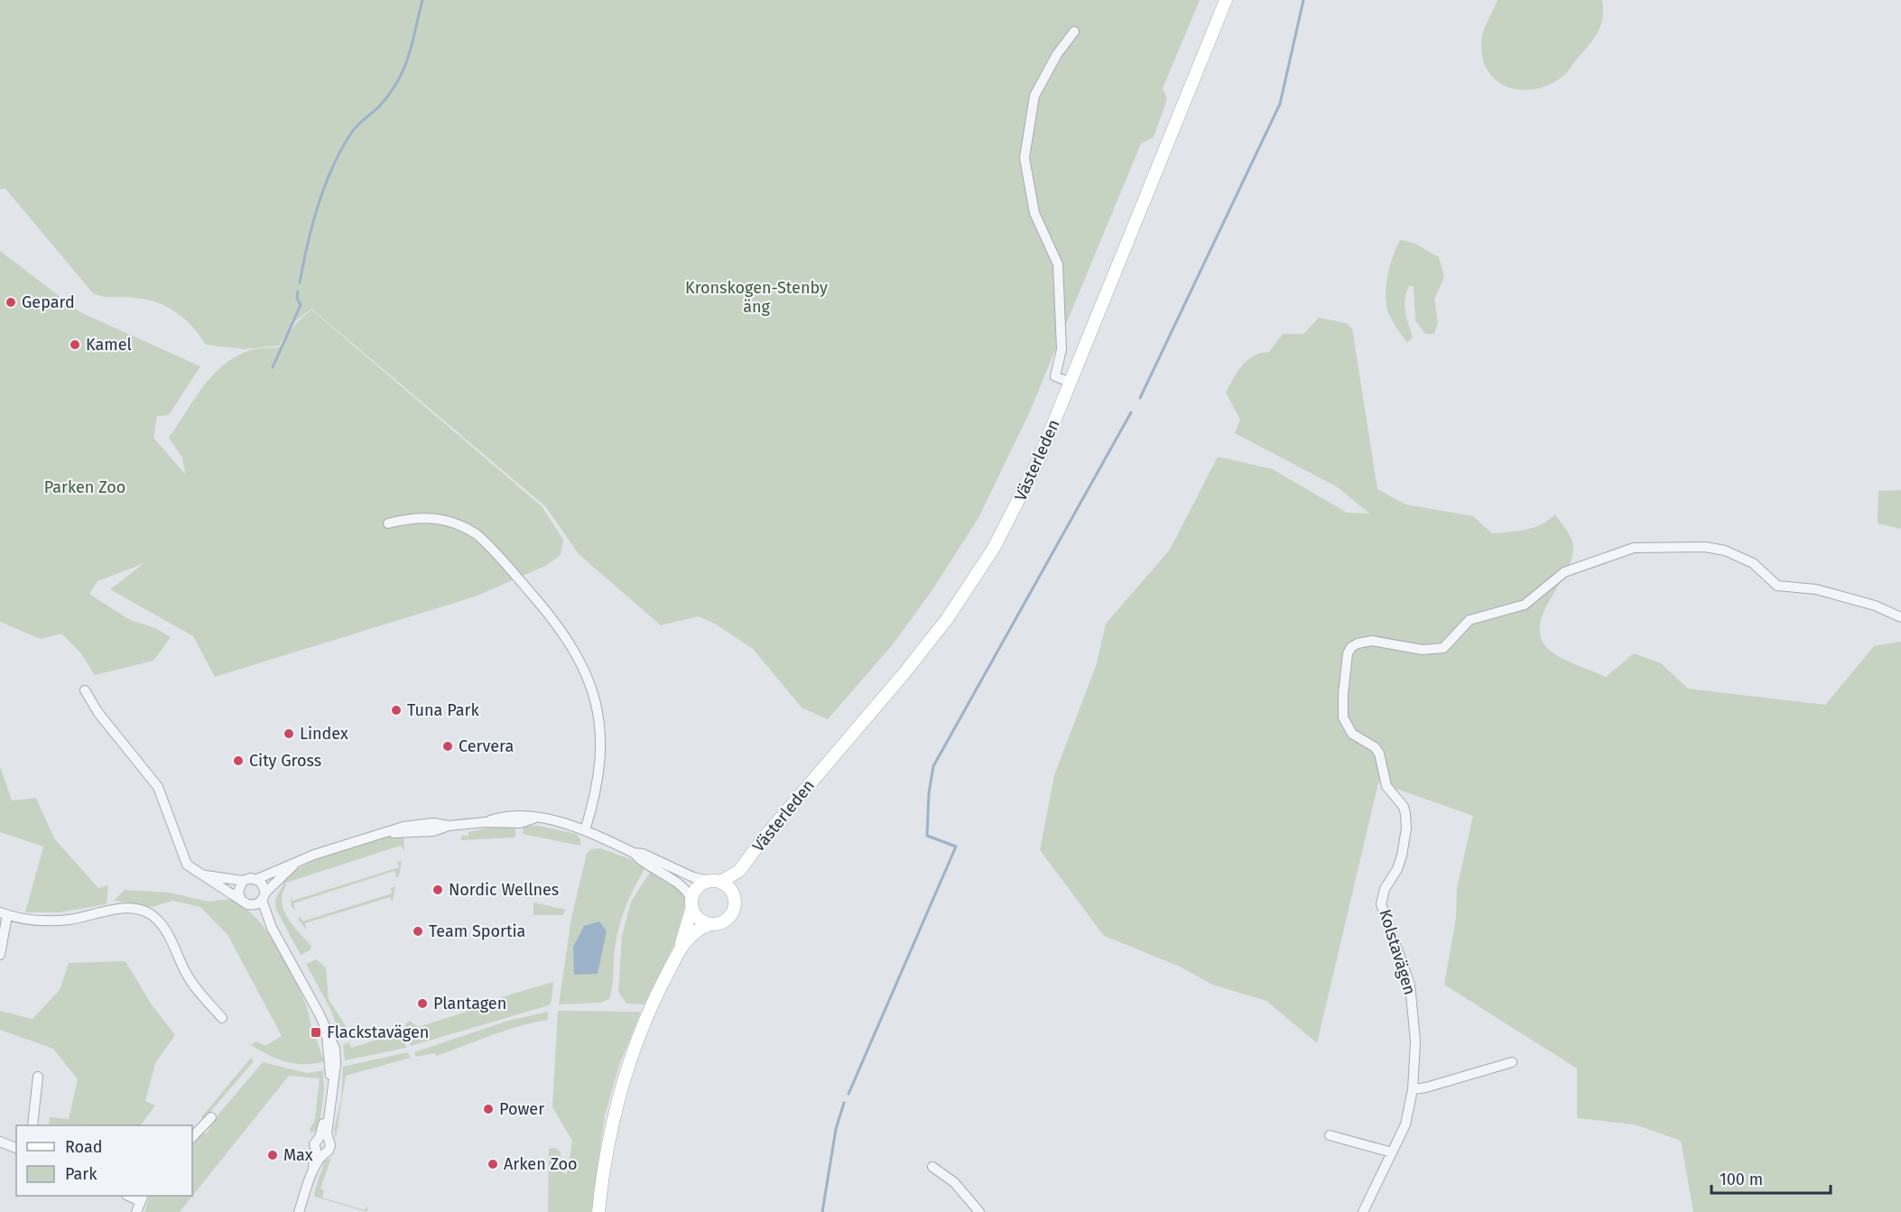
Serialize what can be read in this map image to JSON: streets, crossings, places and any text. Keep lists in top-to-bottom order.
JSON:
{
  "streets": {
    "main road": ["Västerleden"],
    "street": ["Kolstavägen"]
  },
  "parks": ["Kronskogen-Stenby äng", "Parken Zoo"],
  "places": {
    "other": [
      "Gepard",
      "Kamel",
      "Tuna Park",
      "Lindex",
      "Cervera",
      "City Gross",
      "Nordic Wellnes",
      "Team Sportia",
      "Plantagen",
      "Power",
      "Max",
      "Arken Zoo"
    ],
    "transit": ["Flackstavägen"]
  },
  "legend": ["Road", "Park"],
  "scale_bar": "100 m"
}
